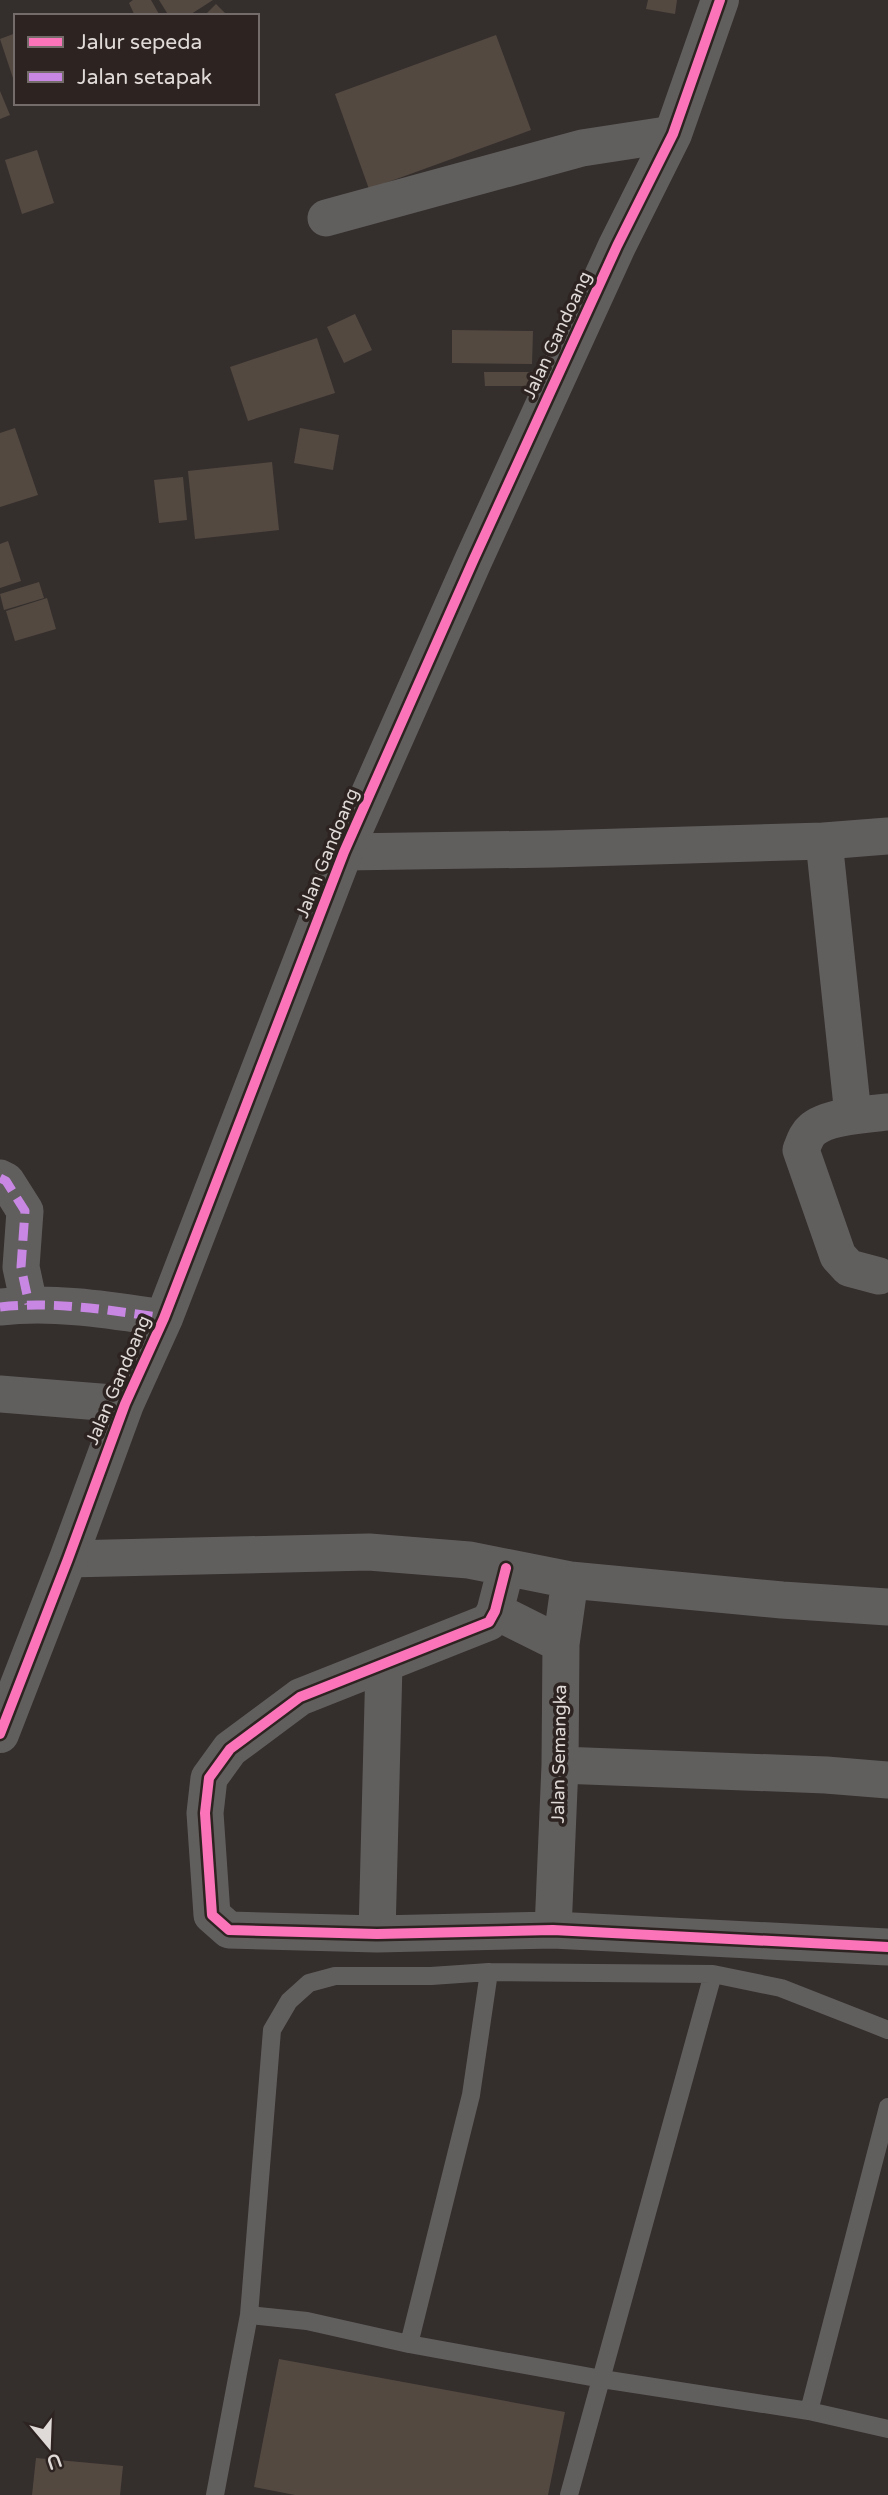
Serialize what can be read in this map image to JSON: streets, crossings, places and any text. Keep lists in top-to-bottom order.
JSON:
{
  "streets": {
    "street": ["Jalan Gandoang", "Jalan Semangka"]
  },
  "legend": ["Jalur sepeda", "Jalan setapak"],
  "north": "bottom"
}
